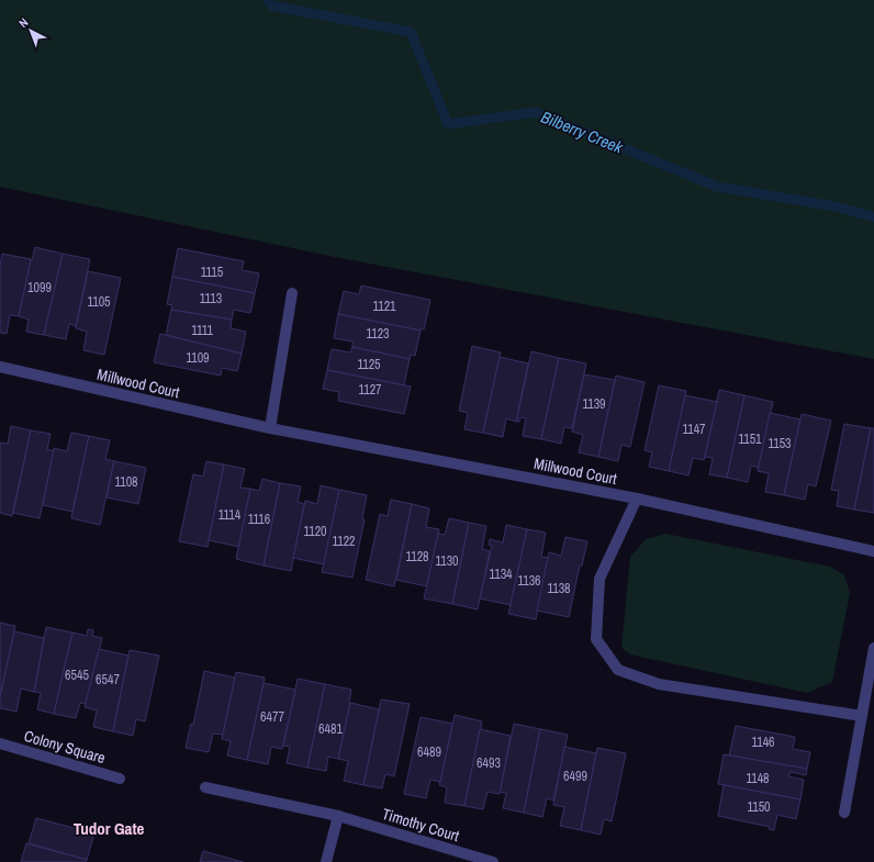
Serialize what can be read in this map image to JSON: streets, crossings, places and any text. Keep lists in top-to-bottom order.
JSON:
{
  "streets": {
    "street": ["Millwood Court", "Colony Square", "Timothy Court"]
  },
  "districts": ["Tudor Gate"],
  "water": ["Bilberry Creek"],
  "house_numbers": [
    "1115",
    "1099",
    "1113",
    "1105",
    "1121",
    "1111",
    "1123",
    "1109",
    "1125",
    "1127",
    "1139",
    "1147",
    "1151",
    "1153",
    "1108",
    "1114",
    "1116",
    "1120",
    "1122",
    "1128",
    "1130",
    "1134",
    "1136",
    "1138",
    "6545",
    "6547",
    "6477",
    "6481",
    "1146",
    "6489",
    "6493",
    "6499",
    "1148",
    "1150"
  ],
  "north": "top left"
}
